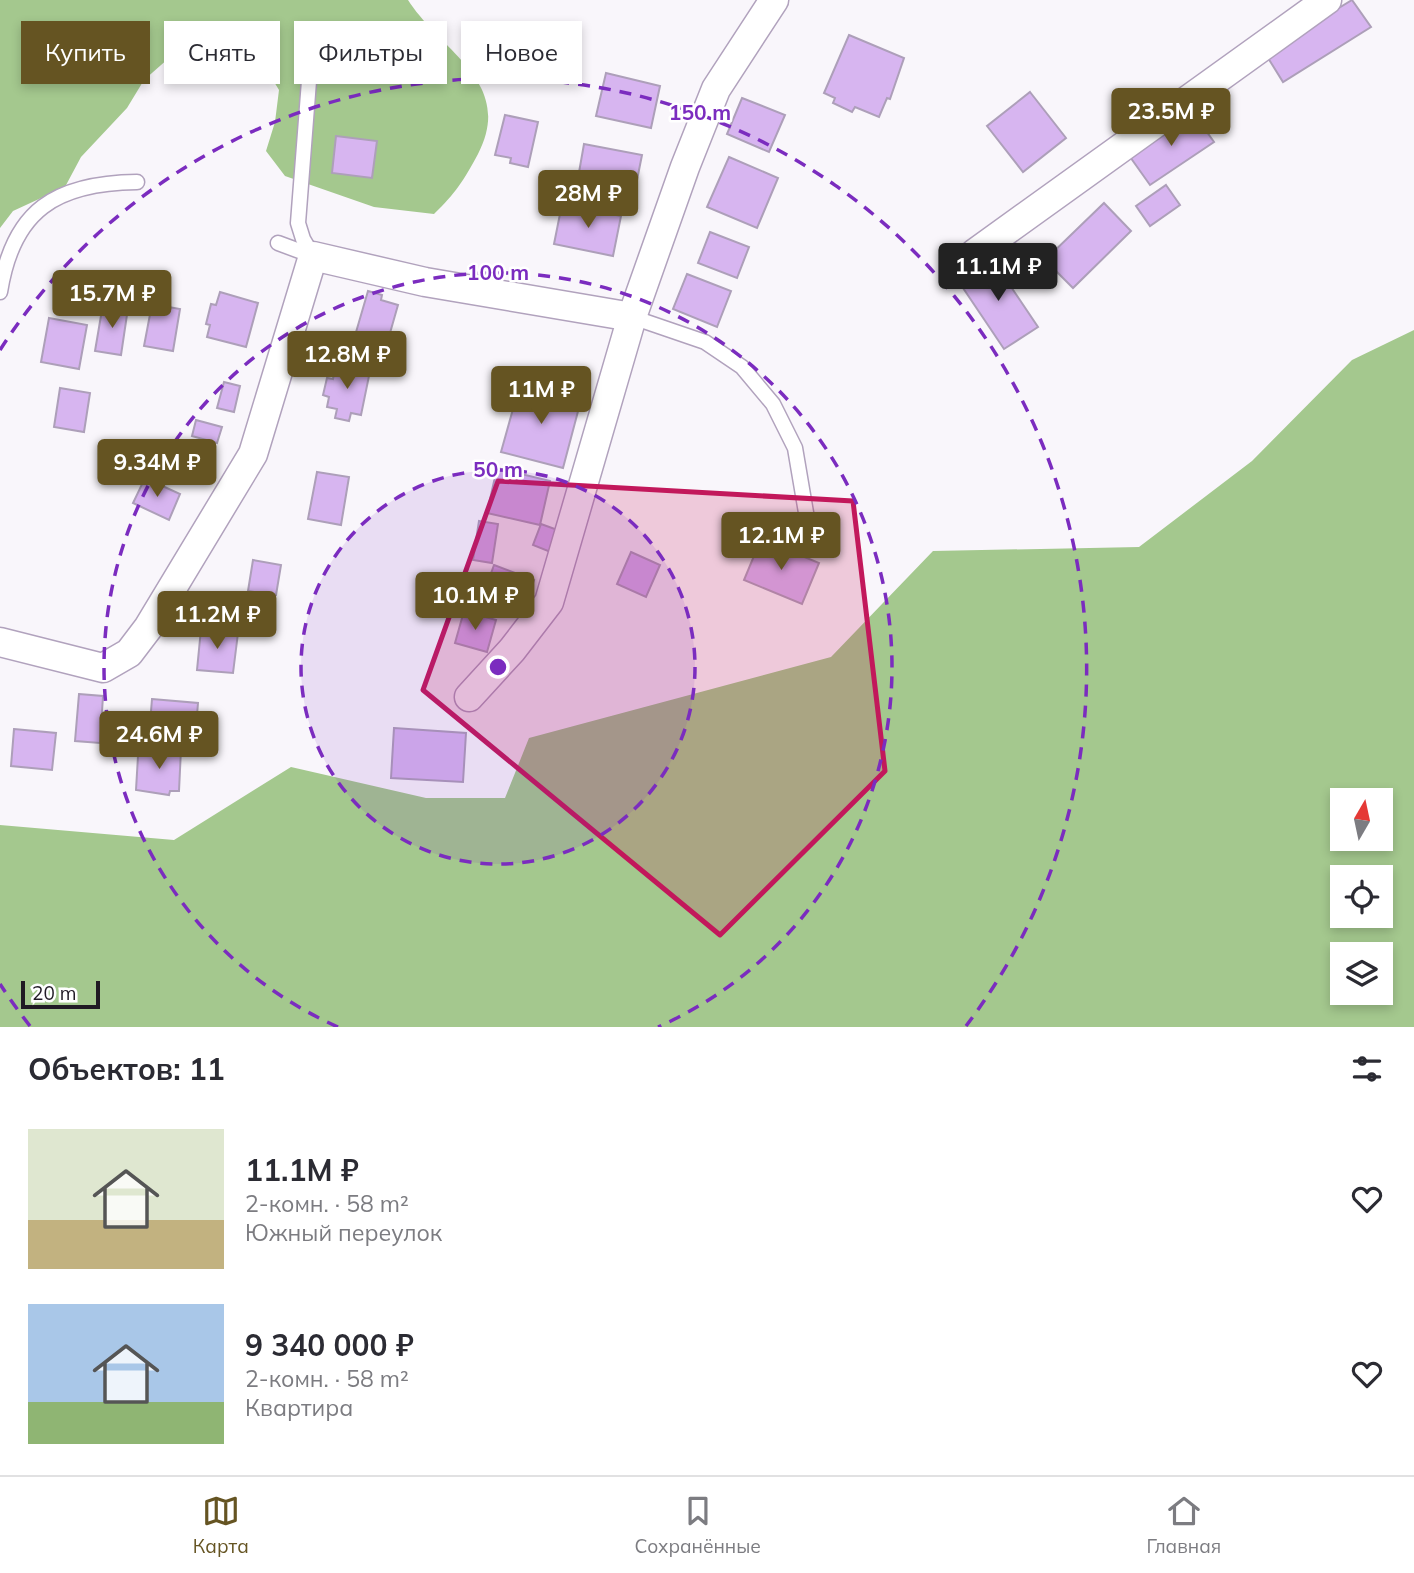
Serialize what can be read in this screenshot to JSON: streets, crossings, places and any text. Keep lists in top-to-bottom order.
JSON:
{
  "scale_bar": "20 m",
  "north": "top",
  "page": {
    "chip": [
      "Купить",
      "Снять",
      "Фильтры",
      "Новое"
    ],
    "price": [
      "23.5M ₽",
      "28M ₽",
      "11.1M ₽",
      "15.7M ₽",
      "12.8M ₽",
      "11M ₽",
      "9.34M ₽",
      "12.1M ₽",
      "10.1M ₽",
      "11.2M ₽",
      "24.6M ₽"
    ],
    "scale": "20 m",
    "heading": "Объектов: 11",
    "list": [
      {
        "name": "11.1M ₽",
        "note": "2-комн. · 58 m² · Южный переулок"
      },
      {
        "name": "9 340 000 ₽",
        "note": "2-комн. · 58 m² · Квартира"
      }
    ],
    "tabs": ["Карта", "Сохранённые", "Главная"]
  },
  "rings": ["150 m", "100 m", "50 m"]
}
